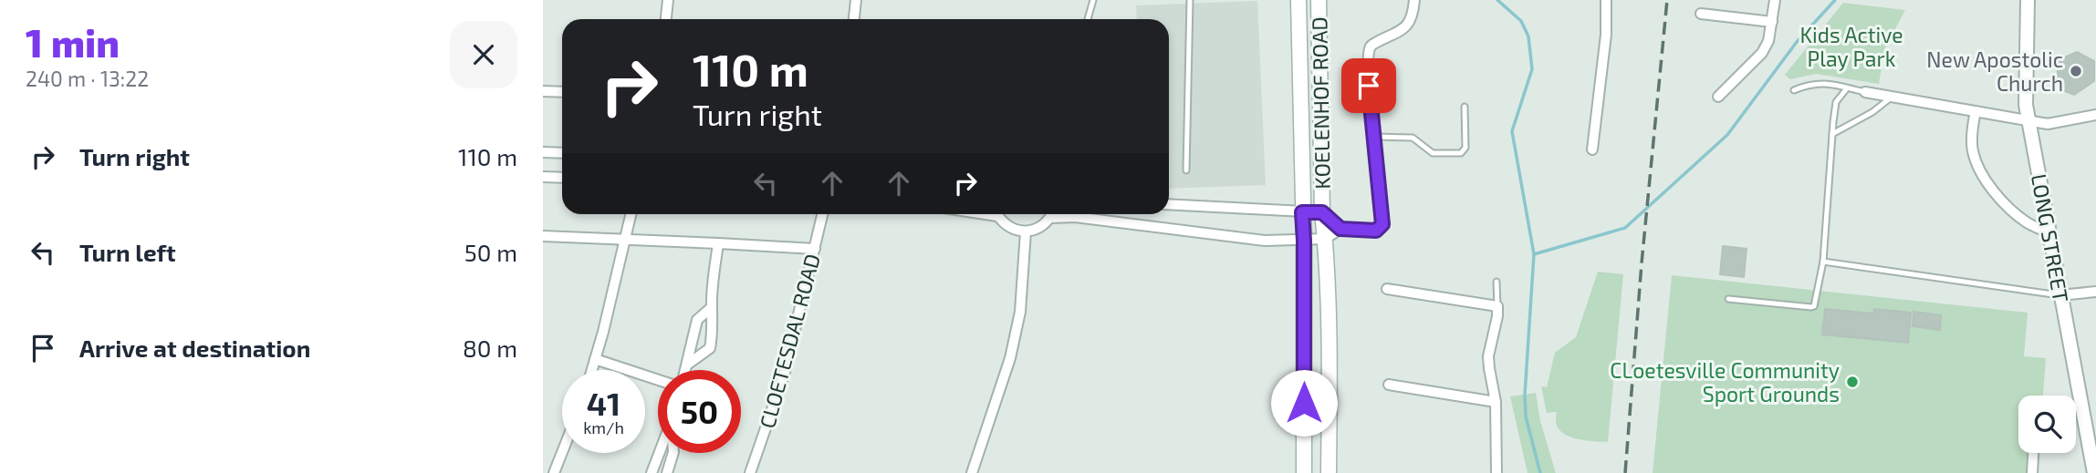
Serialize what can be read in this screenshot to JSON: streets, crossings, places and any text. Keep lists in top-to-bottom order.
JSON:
{
  "streets": {
    "main road": ["KOELENHOF ROAD"],
    "street": ["LONG STREET", "CLOETESDAL ROAD"]
  },
  "parks": ["Kids Active Play Park"],
  "places": ["New Apostolic Church", "CLoetesville Community Sport Grounds"],
  "page": {
    "heading": ["1 min", "240 m · 13:22"],
    "turn": ["110 m", "Turn right"],
    "list": [
      {
        "name": "Turn right",
        "value": "110 m"
      },
      {
        "name": "Turn left",
        "value": "50 m"
      },
      {
        "name": "Arrive at destination",
        "value": "80 m"
      }
    ],
    "speed": "41 km/h",
    "limit": "50"
  }
}
